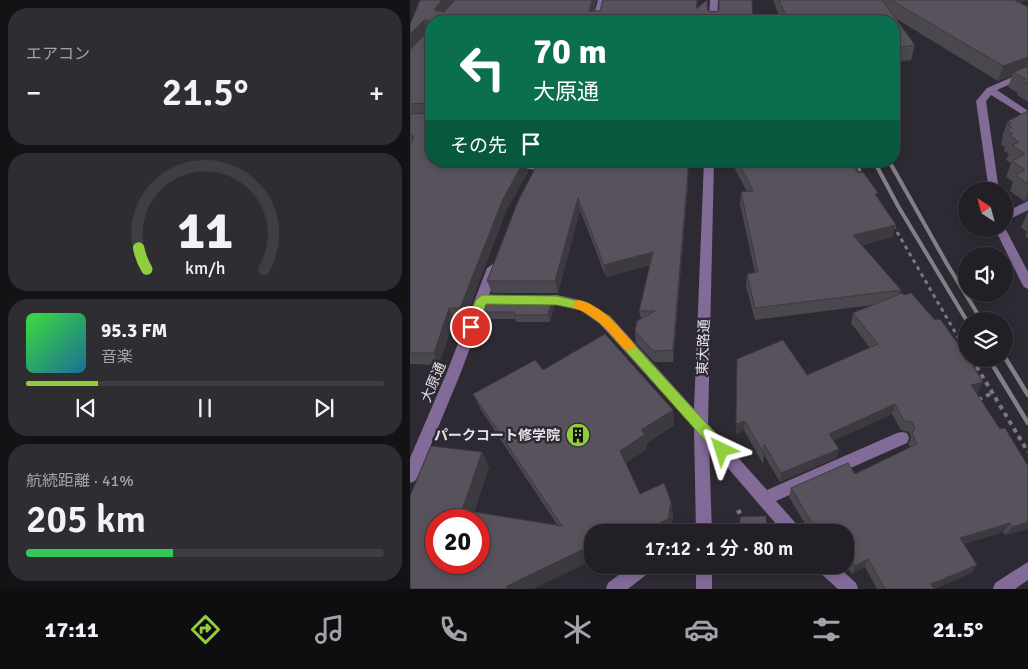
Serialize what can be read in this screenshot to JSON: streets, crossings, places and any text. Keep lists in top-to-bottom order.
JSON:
{
  "streets": {
    "street": ["東大路通", "大原通"]
  },
  "places": {
    "building": ["パークコート修学院"]
  },
  "north": "top left",
  "page": {
    "tile": [
      "エアコン",
      ["航続距離 · 41%", "205 km"]
    ],
    "turn": ["70 m", "大原通"],
    "heat": ["−", "21.5°", "+"],
    "then": "その先",
    "song": ["95.3 FM", "音楽"],
    "limit": "20",
    "trip": "17:12 · 1 分 · 80 m",
    "tabs": ["17:11", "21.5°"],
    "gauge": ["11", "km/h"]
  }
}
